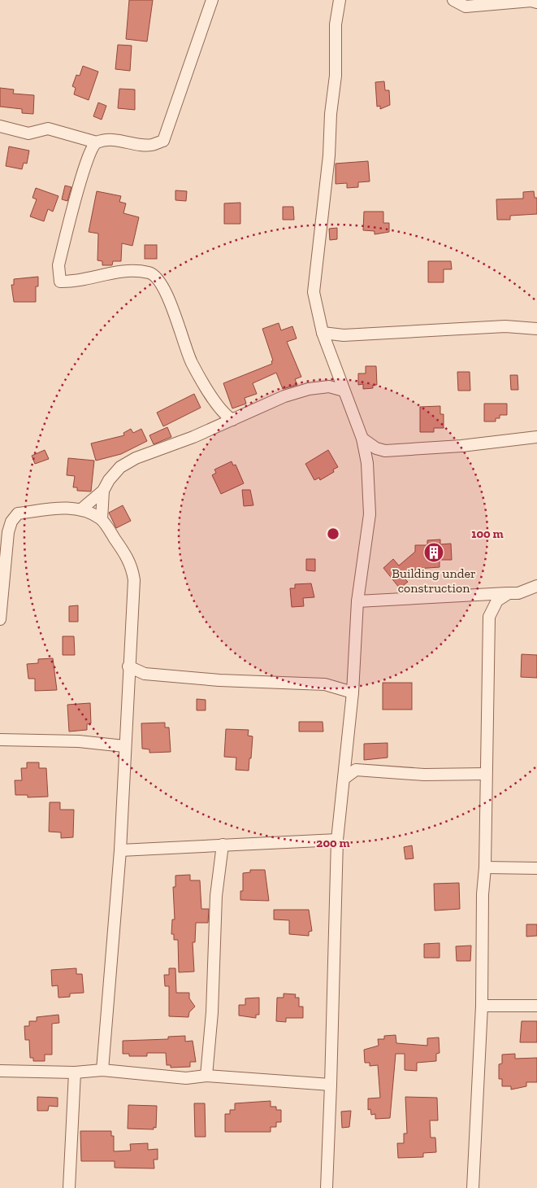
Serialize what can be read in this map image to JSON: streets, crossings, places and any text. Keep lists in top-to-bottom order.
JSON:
{
  "places": {
    "building": ["Building under construction"]
  },
  "rings": ["100 m", "200 m"]
}
